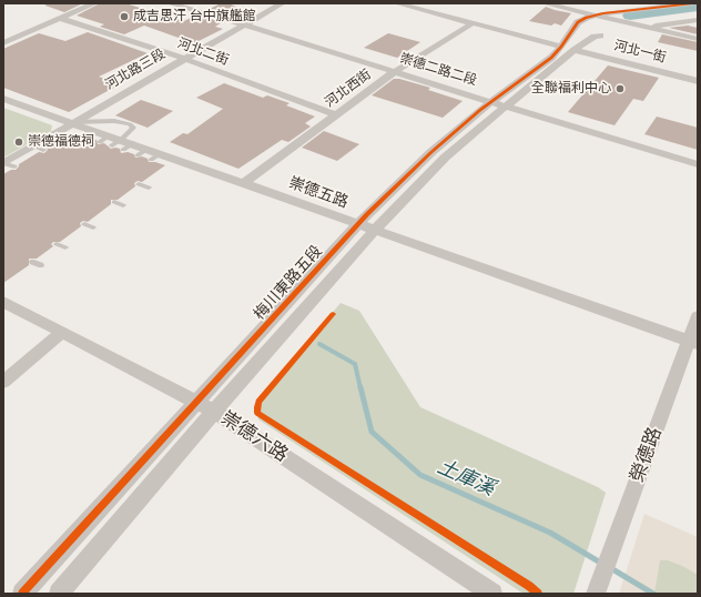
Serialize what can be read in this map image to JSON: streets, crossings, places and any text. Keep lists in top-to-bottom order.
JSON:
{
  "streets": {
    "street": [
      "河北二街",
      "河北一街",
      "河北路三段",
      "崇德二路二段",
      "河北西街",
      "崇德五路",
      "梅川東路五段",
      "崇德六路",
      "榮德路"
    ]
  },
  "crossings": [
    ["河北二街", "河北路三段"],
    ["河北二街", "河北西街"],
    ["河北一街", "河北西街"],
    ["河北一街", "梅川東路五段"],
    ["河北路三段", "崇德二路二段"],
    ["河北路三段", "崇德五路"],
    ["崇德二路二段", "河北西街"],
    ["崇德二路二段", "梅川東路五段"],
    ["河北西街", "崇德五路"],
    ["崇德五路", "梅川東路五段"],
    ["崇德五路", "榮德路"],
    ["梅川東路五段", "崇德六路"]
  ],
  "water": ["土庫溪"],
  "places": ["成吉思汗 台中旗艦館", "全聯福利中心", "崇德福德祠"]
}
